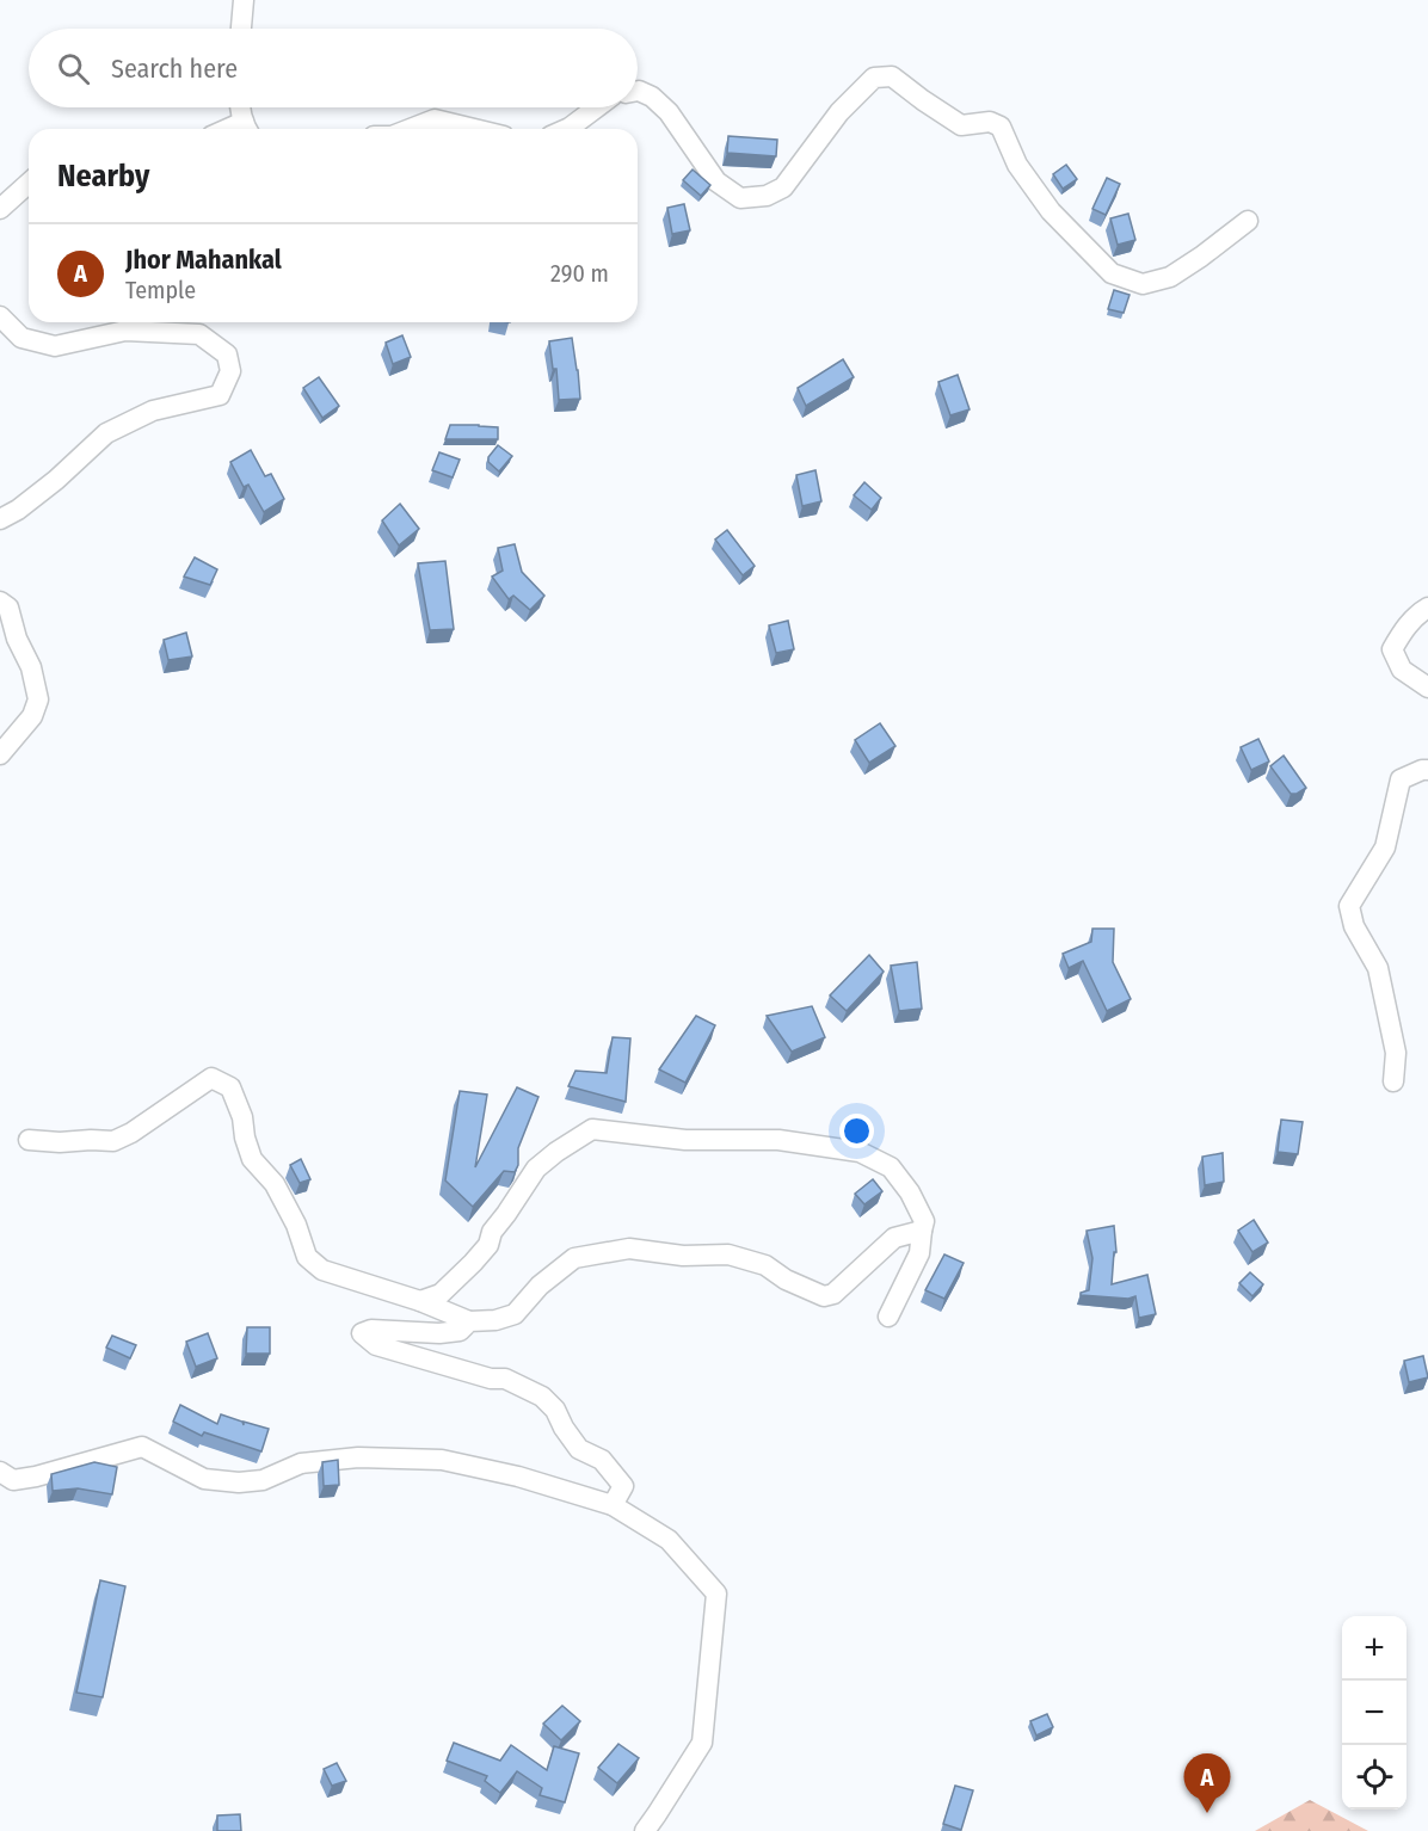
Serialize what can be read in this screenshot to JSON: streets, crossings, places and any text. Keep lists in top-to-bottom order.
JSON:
{
  "page": {
    "search": "Search here",
    "heading": "Nearby",
    "list": [
      {
        "mark": "A",
        "name": "Jhor Mahankal",
        "note": "Temple",
        "value": "290 m"
      }
    ],
    "map_buttons": ["+", "−"],
    "pins": "A"
  }
}
